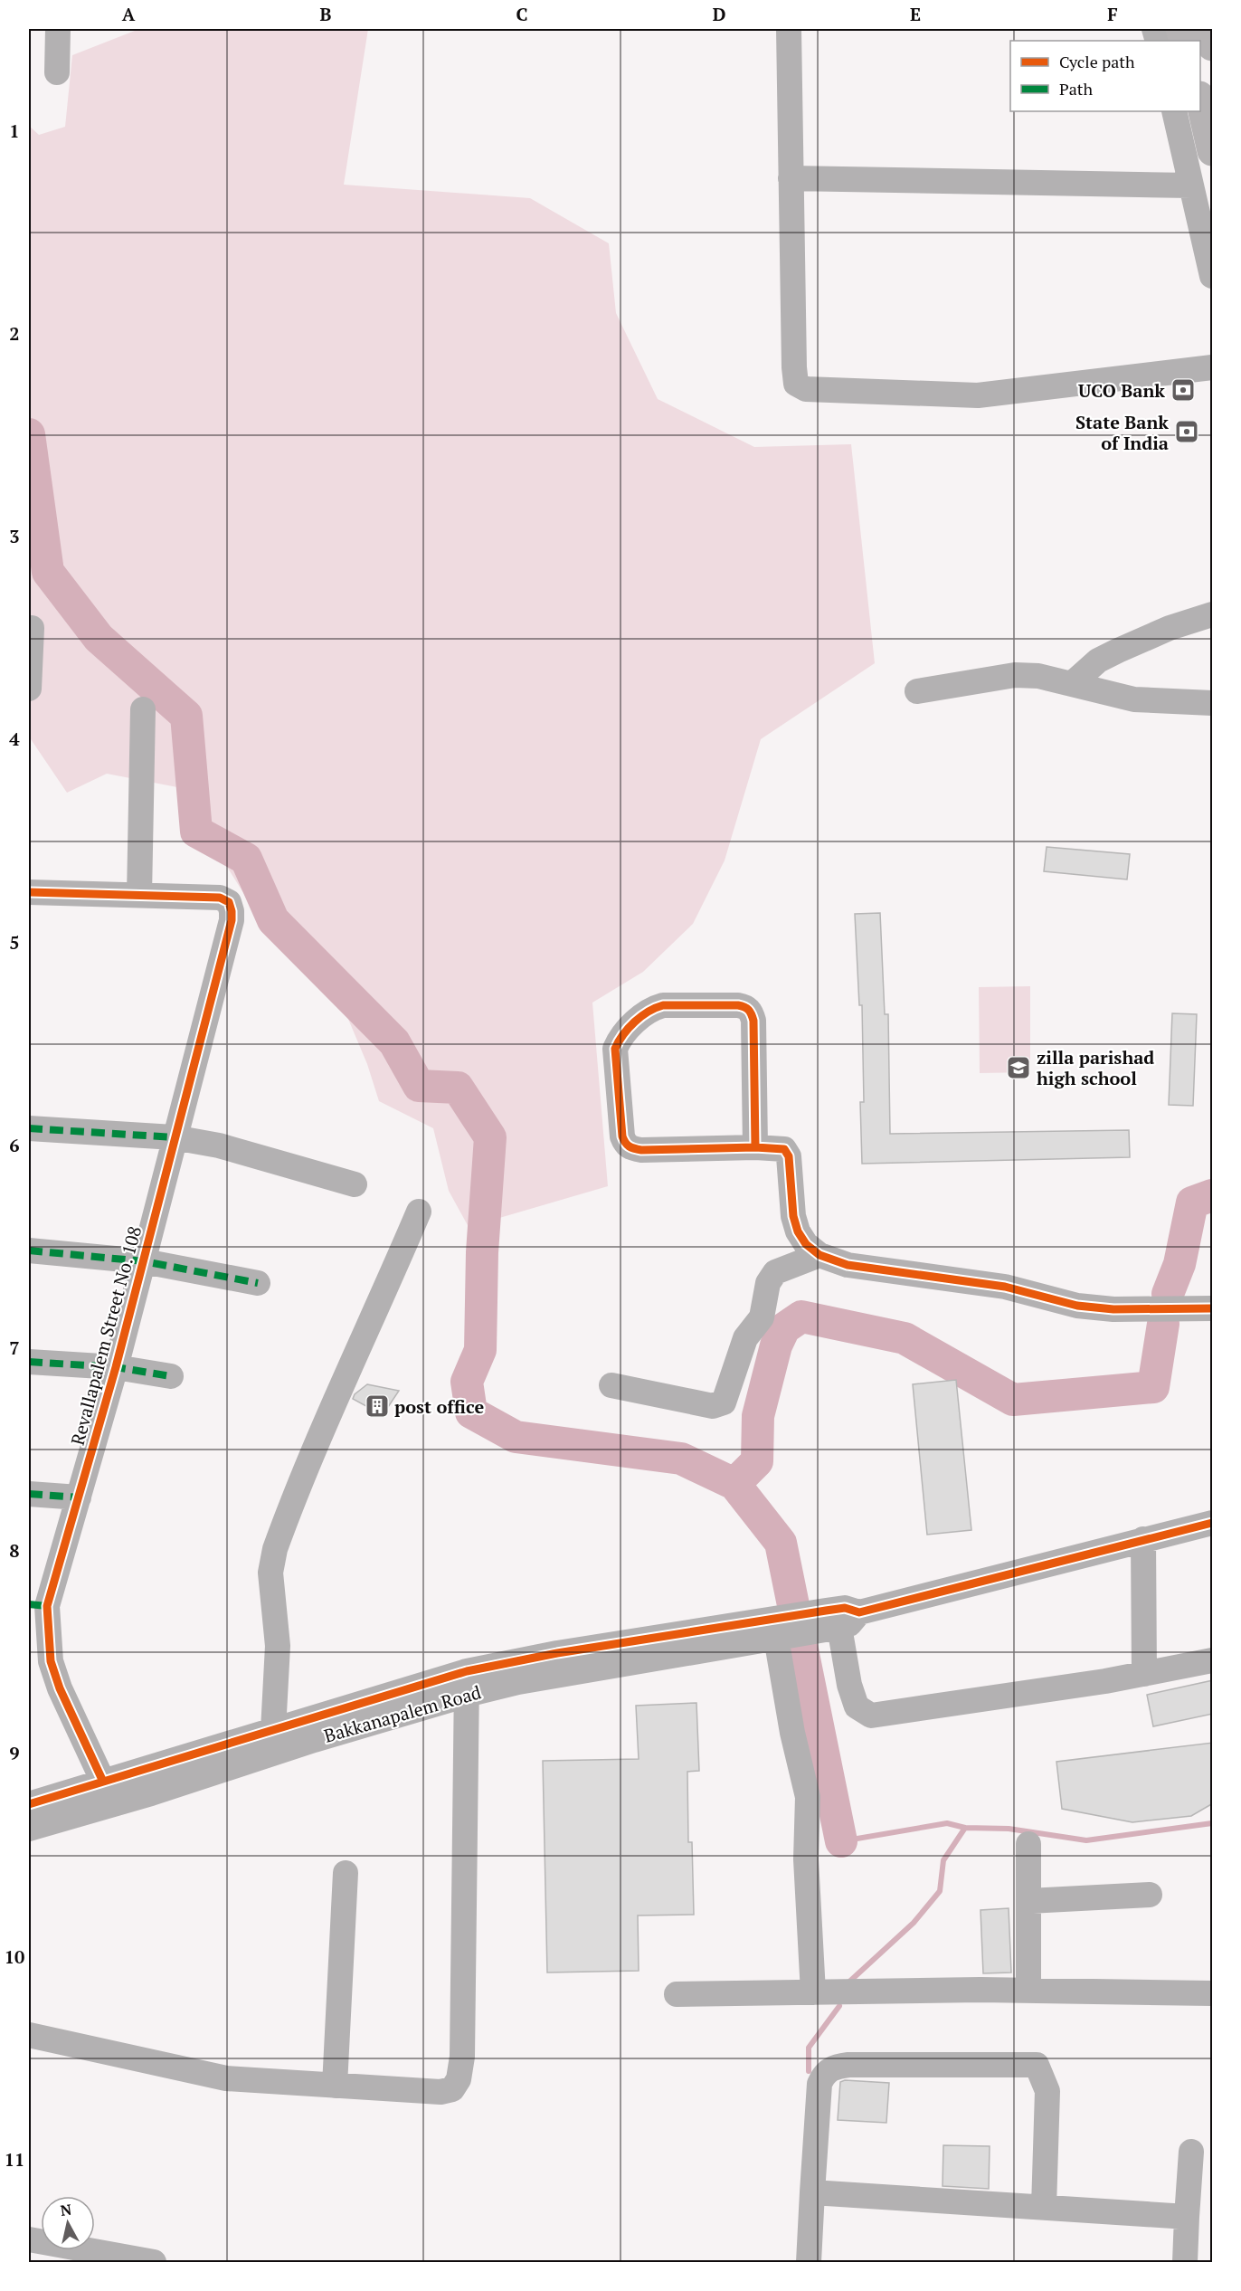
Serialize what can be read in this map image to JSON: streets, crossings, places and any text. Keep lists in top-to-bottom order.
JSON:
{
  "streets": {
    "street": ["Revallapalem Street No. 108", "Bakkanapalem Road"]
  },
  "places": {
    "bank": ["UCO Bank", "State Bank of India"],
    "school or university": ["zilla parishad high school"],
    "building": ["post office"]
  },
  "legend": ["Cycle path", "Path"],
  "north": "top",
  "grid": {
    "columns": [
      "A",
      "B",
      "C",
      "D",
      "E",
      "F"
    ],
    "rows": [
      "1",
      "2",
      "3",
      "4",
      "5",
      "6",
      "7",
      "8",
      "9",
      "10",
      "11"
    ]
  }
}
